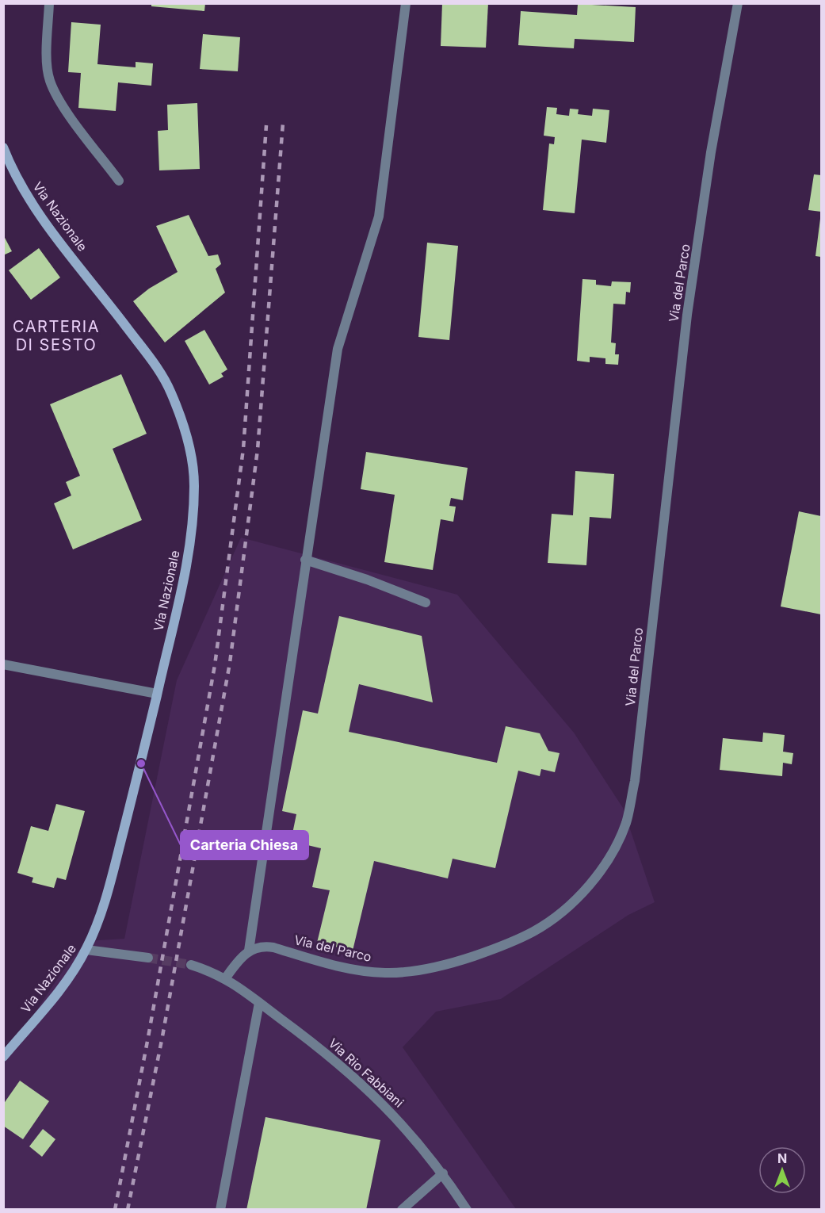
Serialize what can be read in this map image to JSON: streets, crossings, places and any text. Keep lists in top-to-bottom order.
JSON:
{
  "streets": {
    "main road": ["Via Nazionale"],
    "street": ["Via del Parco", "Via Rio Fabbiani"]
  },
  "districts": ["CARTERIA DI SESTO"],
  "places": ["Carteria Chiesa"],
  "north": "top"
}
